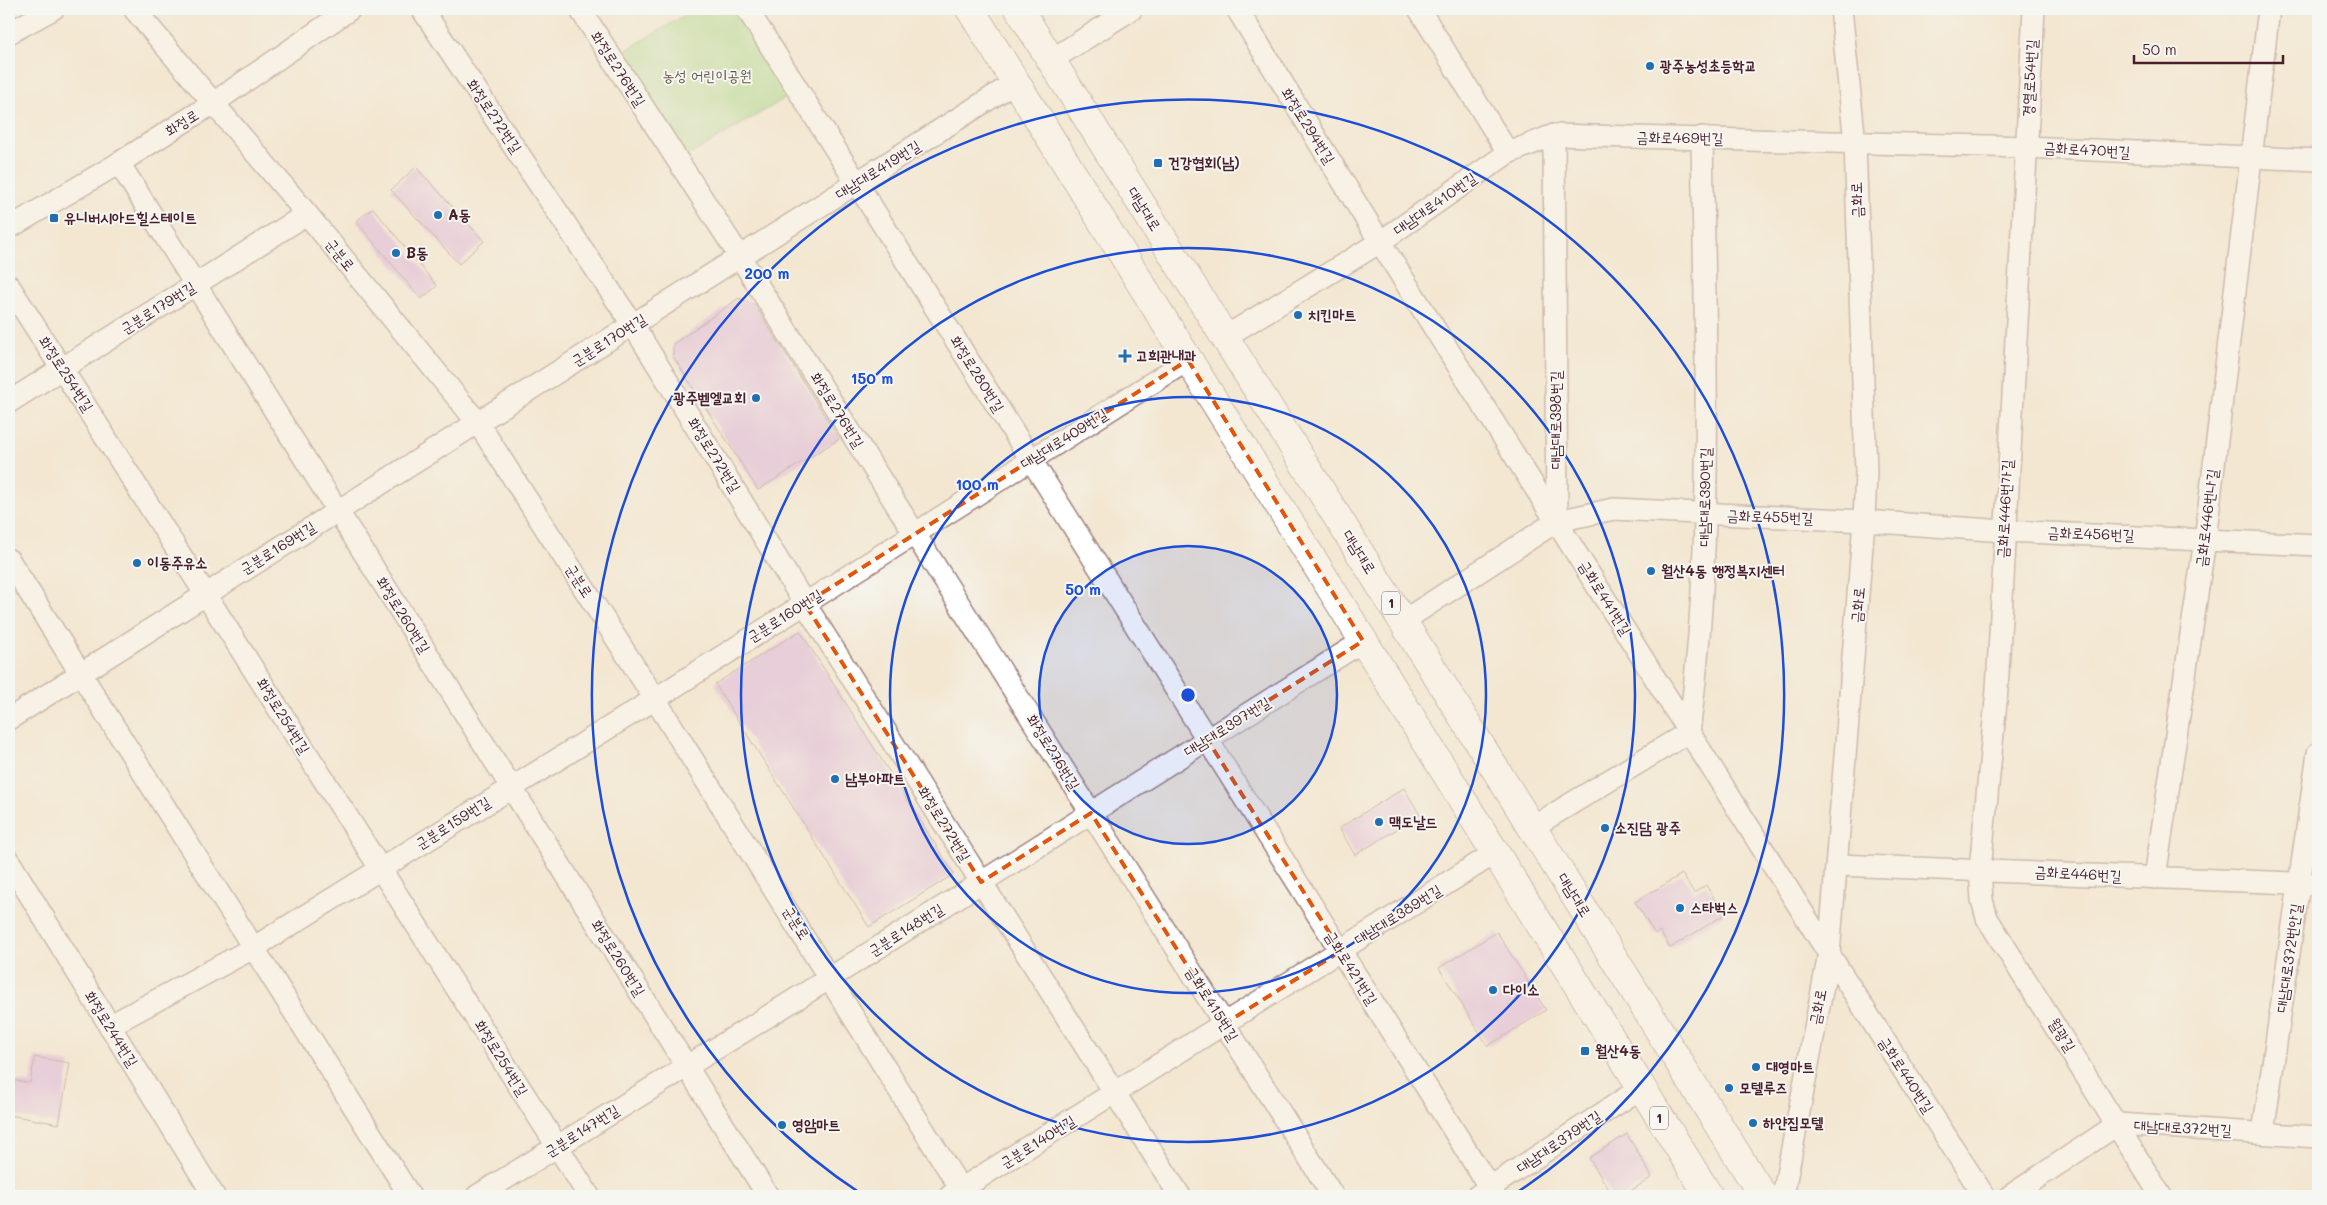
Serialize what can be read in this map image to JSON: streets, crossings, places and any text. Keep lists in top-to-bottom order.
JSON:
{
  "streets": {
    "main road": ["대남대로", "1"],
    "street": [
      "화정로276번길",
      "경열로54번길",
      "화정로272번길",
      "화정로",
      "화정로294번길",
      "금화로469번길",
      "금화로470번길",
      "대남대로419번길",
      "금화로",
      "대남대로410번길",
      "군분로",
      "군분로179번길",
      "군분로170번길",
      "화정로254번길",
      "화정로280번길",
      "대남대로398번길",
      "대남대로409번길",
      "대남대로390번길",
      "금화로446번가길",
      "금화로455번길",
      "금화로446번나길",
      "금화로456번길",
      "군분로169번길",
      "금화로441번길",
      "화정로260번길",
      "군분로160번길",
      "대남대로397번길",
      "군분로159번길",
      "금화로446번길",
      "대남대로389번길",
      "군분로148번길",
      "대남대로372번안길",
      "금화로421번길",
      "금화로415번길",
      "화정로244번길",
      "월광길",
      "금화로440번길",
      "대남대로372번길",
      "군분로147번길",
      "군분로140번길",
      "대남대로379번길"
    ]
  },
  "crossings": [
    ["화정로276번길", "대남대로419번길"],
    ["화정로276번길", "군분로170번길"],
    ["화정로276번길", "대남대로409번길"],
    ["화정로276번길", "군분로160번길"],
    ["화정로276번길", "대남대로397번길"],
    ["화정로276번길", "군분로148번길"],
    ["화정로276번길", "금화로415번길"],
    ["경열로54번길", "금화로470번길"],
    ["경열로54번길", "금화로446번가길"],
    ["화정로272번길", "군분로170번길"],
    ["화정로272번길", "군분로160번길"],
    ["화정로272번길", "군분로148번길"],
    ["화정로", "군분로"],
    ["화정로", "화정로260번길"],
    ["화정로294번길", "대남대로410번길"],
    ["화정로294번길", "금화로441번길"],
    ["금화로469번길", "금화로470번길"],
    ["금화로469번길", "금화로"],
    ["금화로469번길", "대남대로410번길"],
    ["금화로469번길", "대남대로398번길"],
    ["금화로469번길", "대남대로390번길"],
    ["금화로470번길", "금화로"],
    ["금화로470번길", "금화로446번가길"],
    ["금화로470번길", "금화로446번나길"],
    ["대남대로419번길", "군분로170번길"],
    ["대남대로419번길", "화정로280번길"],
    ["대남대로419번길", "1"],
    ["금화로", "금화로455번길"],
    ["금화로", "금화로456번길"],
    ["금화로", "금화로441번길"],
    ["금화로", "금화로446번길"],
    ["금화로", "금화로440번길"],
    ["대남대로410번길", "대남대로"],
    ["대남대로410번길", "금화로441번길"],
    ["군분로", "군분로179번길"],
    ["군분로", "군분로170번길"],
    ["군분로", "군분로169번길"],
    ["군분로", "군분로160번길"],
    ["군분로", "군분로159번길"],
    ["군분로", "군분로148번길"],
    ["군분로", "군분로147번길"],
    ["군분로", "군분로140번길"],
    ["군분로179번길", "화정로254번길"],
    ["군분로179번길", "화정로260번길"],
    ["군분로170번길", "군분로169번길"],
    ["화정로254번길", "군분로169번길"],
    ["화정로254번길", "군분로159번길"],
    ["화정로254번길", "군분로147번길"],
    ["화정로280번길", "대남대로409번길"],
    ["화정로280번길", "대남대로397번길"],
    ["화정로280번길", "금화로421번길"],
    ["대남대로398번길", "금화로455번길"],
    ["대남대로398번길", "금화로441번길"],
    ["대남대로409번길", "1"],
    ["대남대로409번길", "군분로160번길"],
    ["대남대로390번길", "금화로455번길"],
    ["대남대로390번길", "금화로441번길"],
    ["금화로446번가길", "금화로456번길"],
    ["금화로446번가길", "금화로446번길"],
    ["금화로446번가길", "월광길"],
    ["금화로455번길", "금화로456번길"],
    ["금화로455번길", "금화로441번길"],
    ["금화로446번나길", "금화로456번길"],
    ["금화로446번나길", "금화로446번길"],
    ["군분로169번길", "화정로260번길"],
    ["금화로441번길", "금화로440번길"],
    ["1", "대남대로397번길"],
    ["1", "대남대로389번길"],
    ["1", "대남대로379번길"],
    ["화정로260번길", "군분로159번길"],
    ["화정로260번길", "군분로147번길"],
    ["군분로160번길", "군분로159번길"],
    ["대남대로397번길", "군분로148번길"],
    ["대남대로397번길", "금화로421번길"],
    ["대남대로397번길", "금화로415번길"],
    ["군분로159번길", "화정로244번길"],
    ["금화로446번길", "대남대로372번안길"],
    ["금화로446번길", "월광길"],
    ["대남대로389번길", "금화로421번길"],
    ["대남대로389번길", "금화로415번길"],
    ["대남대로389번길", "군분로140번길"],
    ["군분로148번길", "금화로415번길"],
    ["군분로148번길", "군분로147번길"],
    ["대남대로372번안길", "대남대로372번길"],
    ["금화로421번길", "대남대로379번길"],
    ["금화로415번길", "군분로140번길"],
    ["월광길", "대남대로372번길"]
  ],
  "parks": ["농성 어린이공원"],
  "places": {
    "other": [
      "광주농성초등학교",
      "A동",
      "B동",
      "치킨마트",
      "광주벧엘교회",
      "이동주유소",
      "월산4동 행정복지센터",
      "남부아파트",
      "맥도날드",
      "소진담 광주",
      "스타벅스",
      "다이소",
      "대영마트",
      "모텔루즈",
      "하얀집모텔",
      "영암마트"
    ],
    "transit": ["건강협회(남)", "유니버시아드힐스테이트", "월산4동"],
    "health": ["고희관내과"]
  },
  "scale_bar": "50 m",
  "rings": [
    "200 m",
    "150 m",
    "100 m",
    "50 m"
  ]
}
